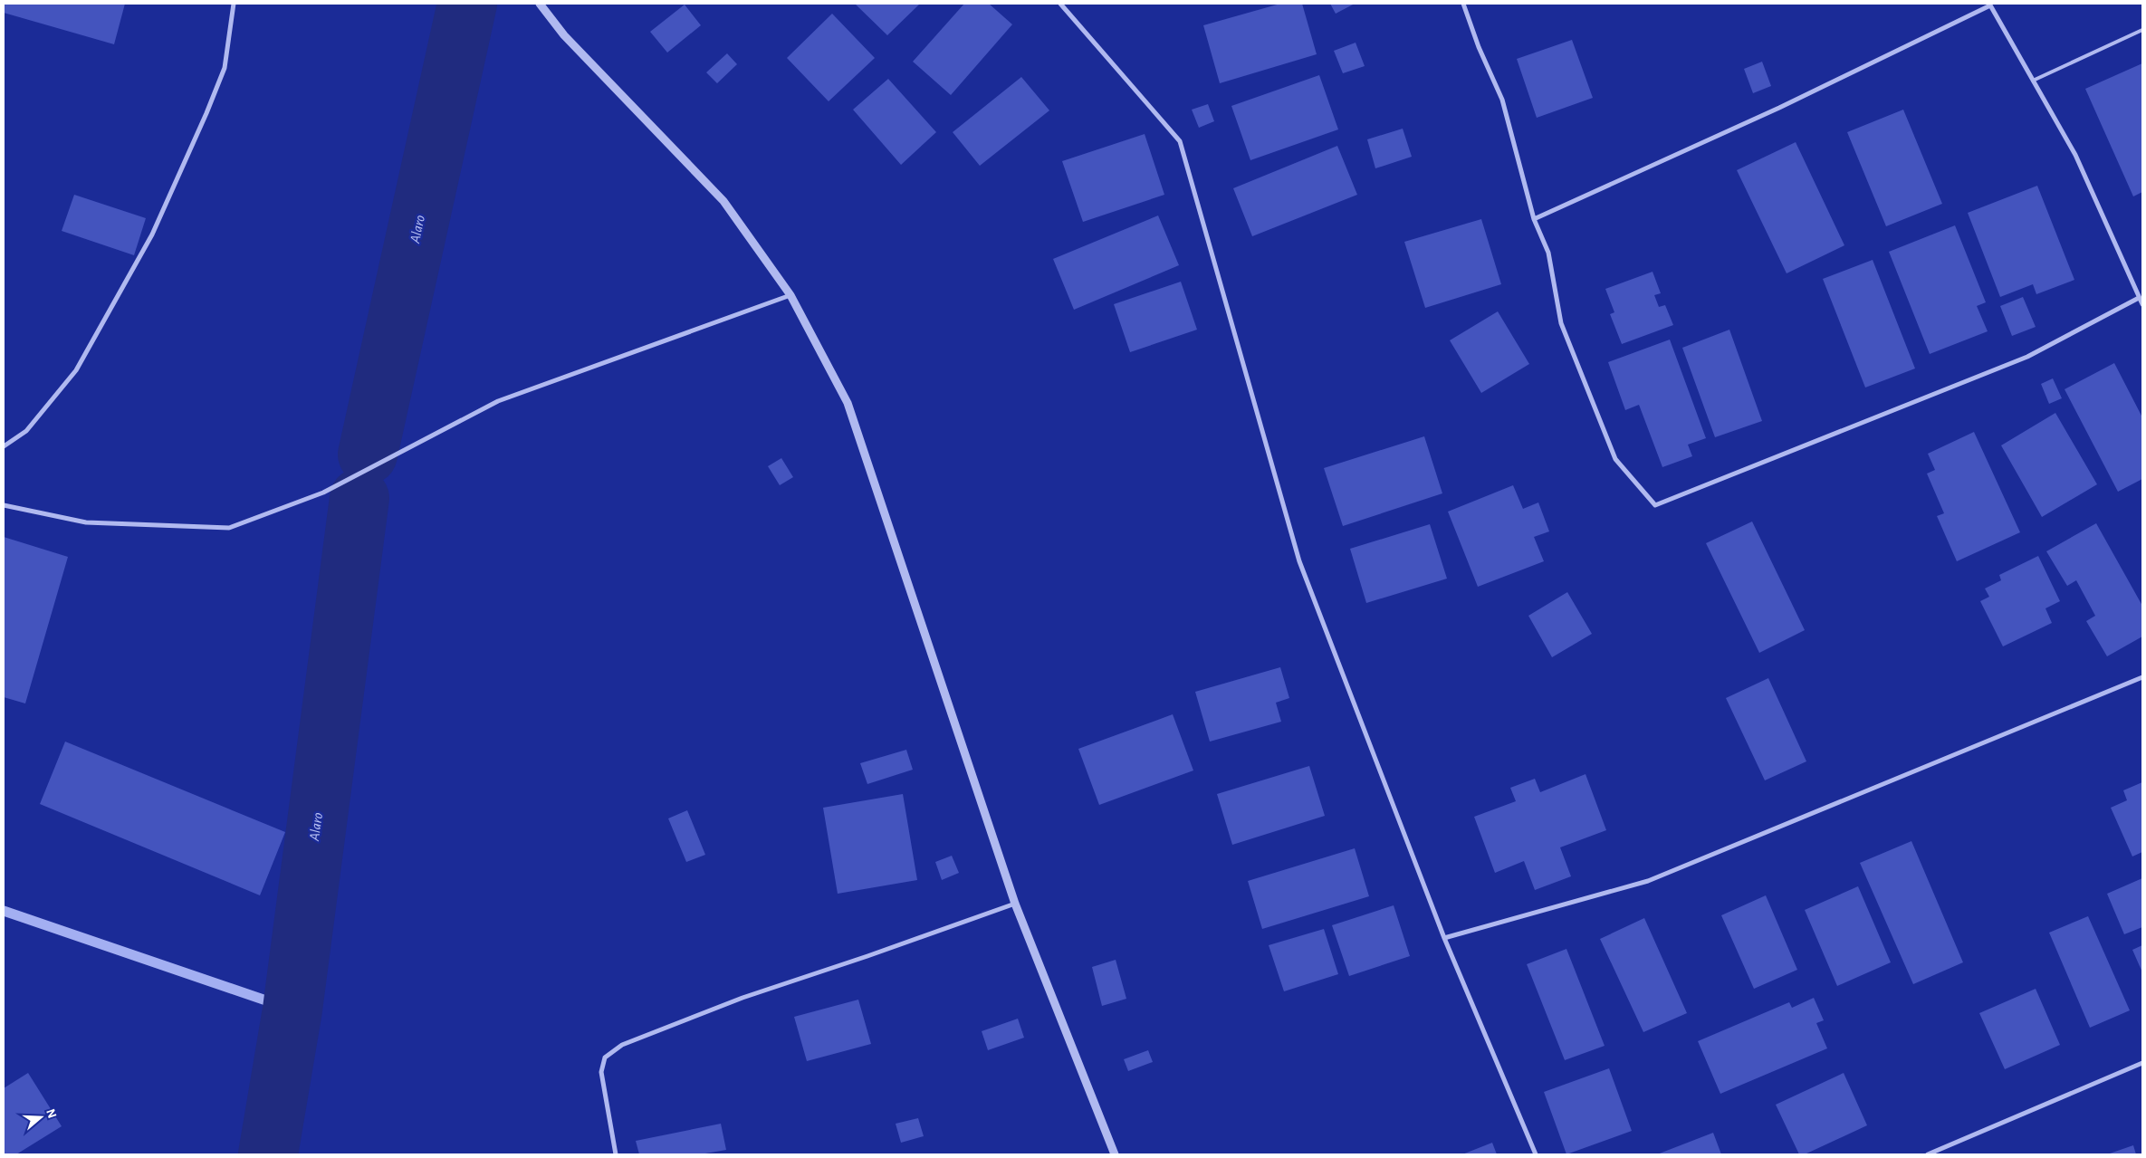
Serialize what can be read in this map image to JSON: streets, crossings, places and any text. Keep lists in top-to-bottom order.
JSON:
{
  "water": ["Alaro"],
  "north": "right"
}
